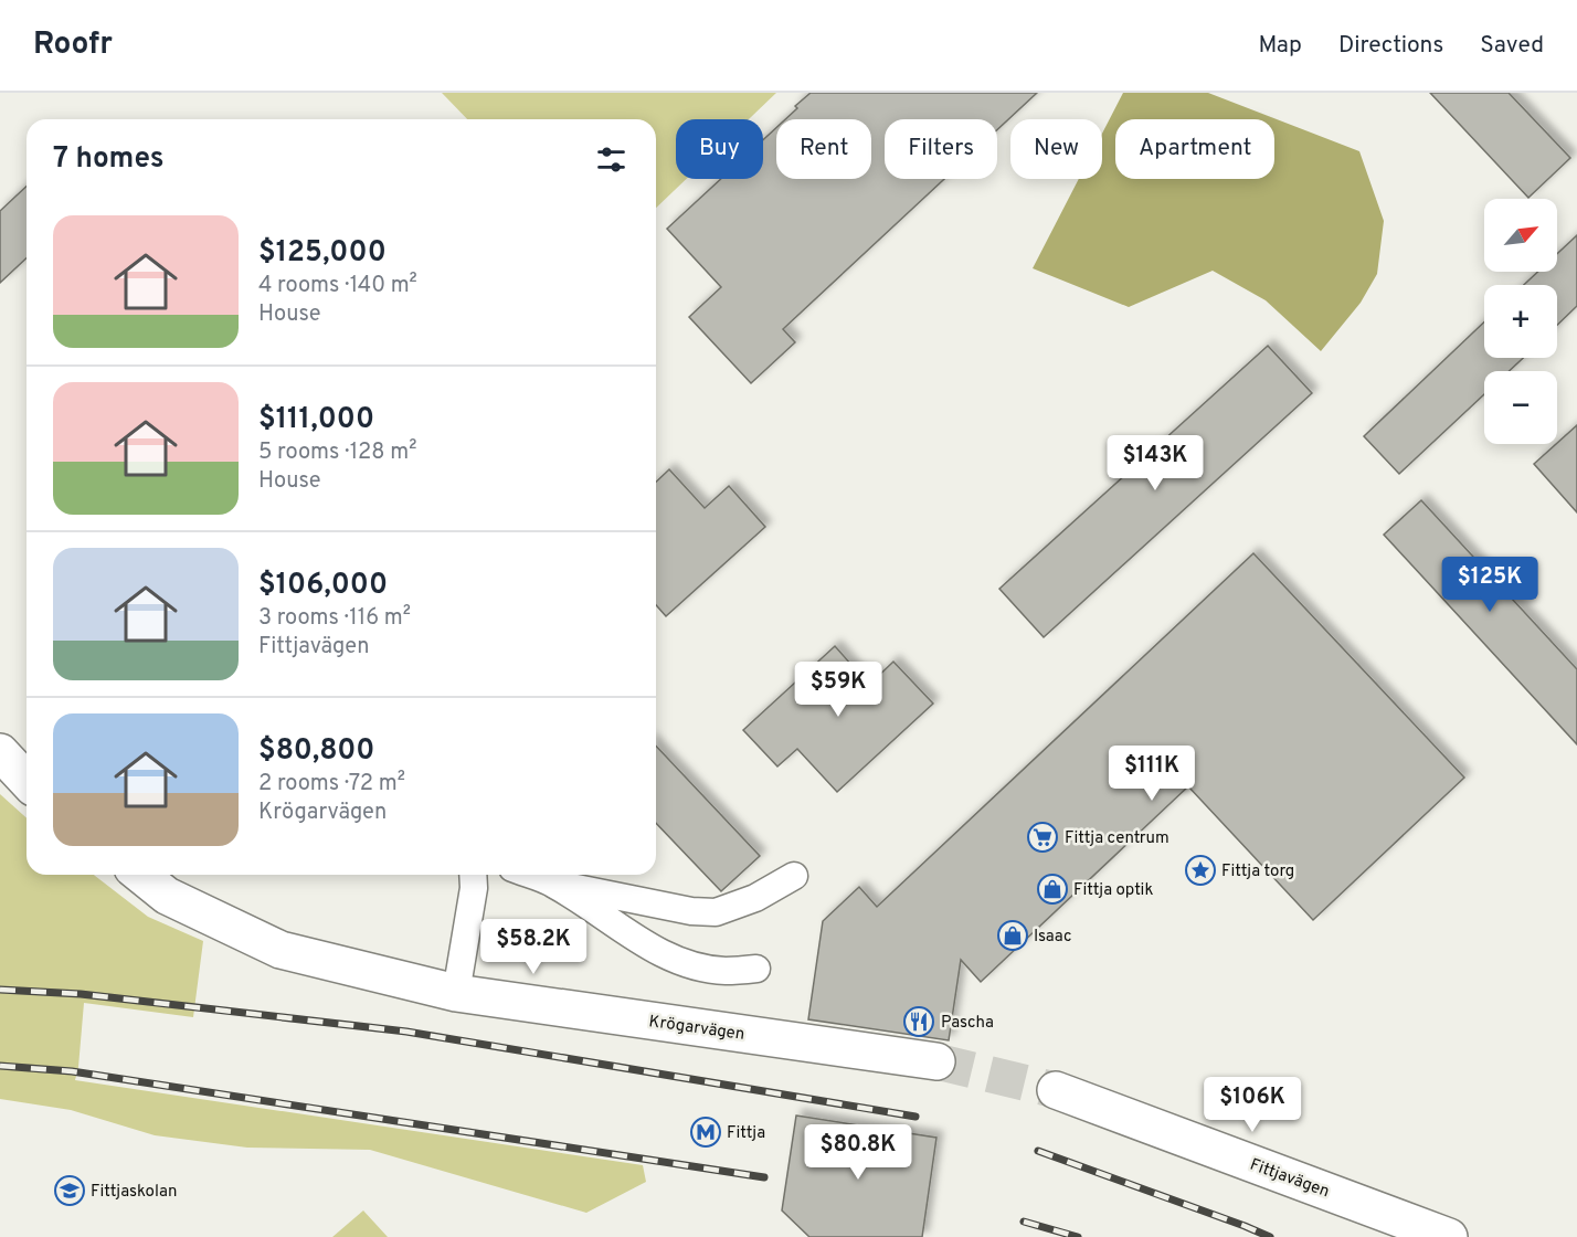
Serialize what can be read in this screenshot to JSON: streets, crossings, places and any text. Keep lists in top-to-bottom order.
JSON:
{
  "streets": {
    "street": ["Krögarvägen", "Fittjavägen"]
  },
  "places": {
    "supermarket": ["Fittja centrum"],
    "place": ["Fittja torg"],
    "shop": ["Fittja optik", "Isaac"],
    "restaurant": ["Pascha"],
    "metro station": ["Fittja"],
    "school or university": ["Fittjaskolan"]
  },
  "north": "top right",
  "page": {
    "header": "Roofr",
    "nav": ["Map", "Directions", "Saved"],
    "chip": [
      "Buy",
      "Rent",
      "Filters",
      "New",
      "Apartment"
    ],
    "heading": "7 homes",
    "map_buttons": ["+", "−"],
    "list": [
      {
        "name": "$125,000",
        "note": "4 rooms · 140 m² · House"
      },
      {
        "name": "$111,000",
        "note": "5 rooms · 128 m² · House"
      },
      {
        "name": "$106,000",
        "note": "3 rooms · 116 m² · Fittjavägen"
      },
      {
        "name": "$80,800",
        "note": "2 rooms · 72 m² · Krögarvägen"
      }
    ],
    "price": [
      "$143K",
      "$125K",
      "$59K",
      "$111K",
      "$58.2K",
      "$106K",
      "$80.8K"
    ]
  }
}
